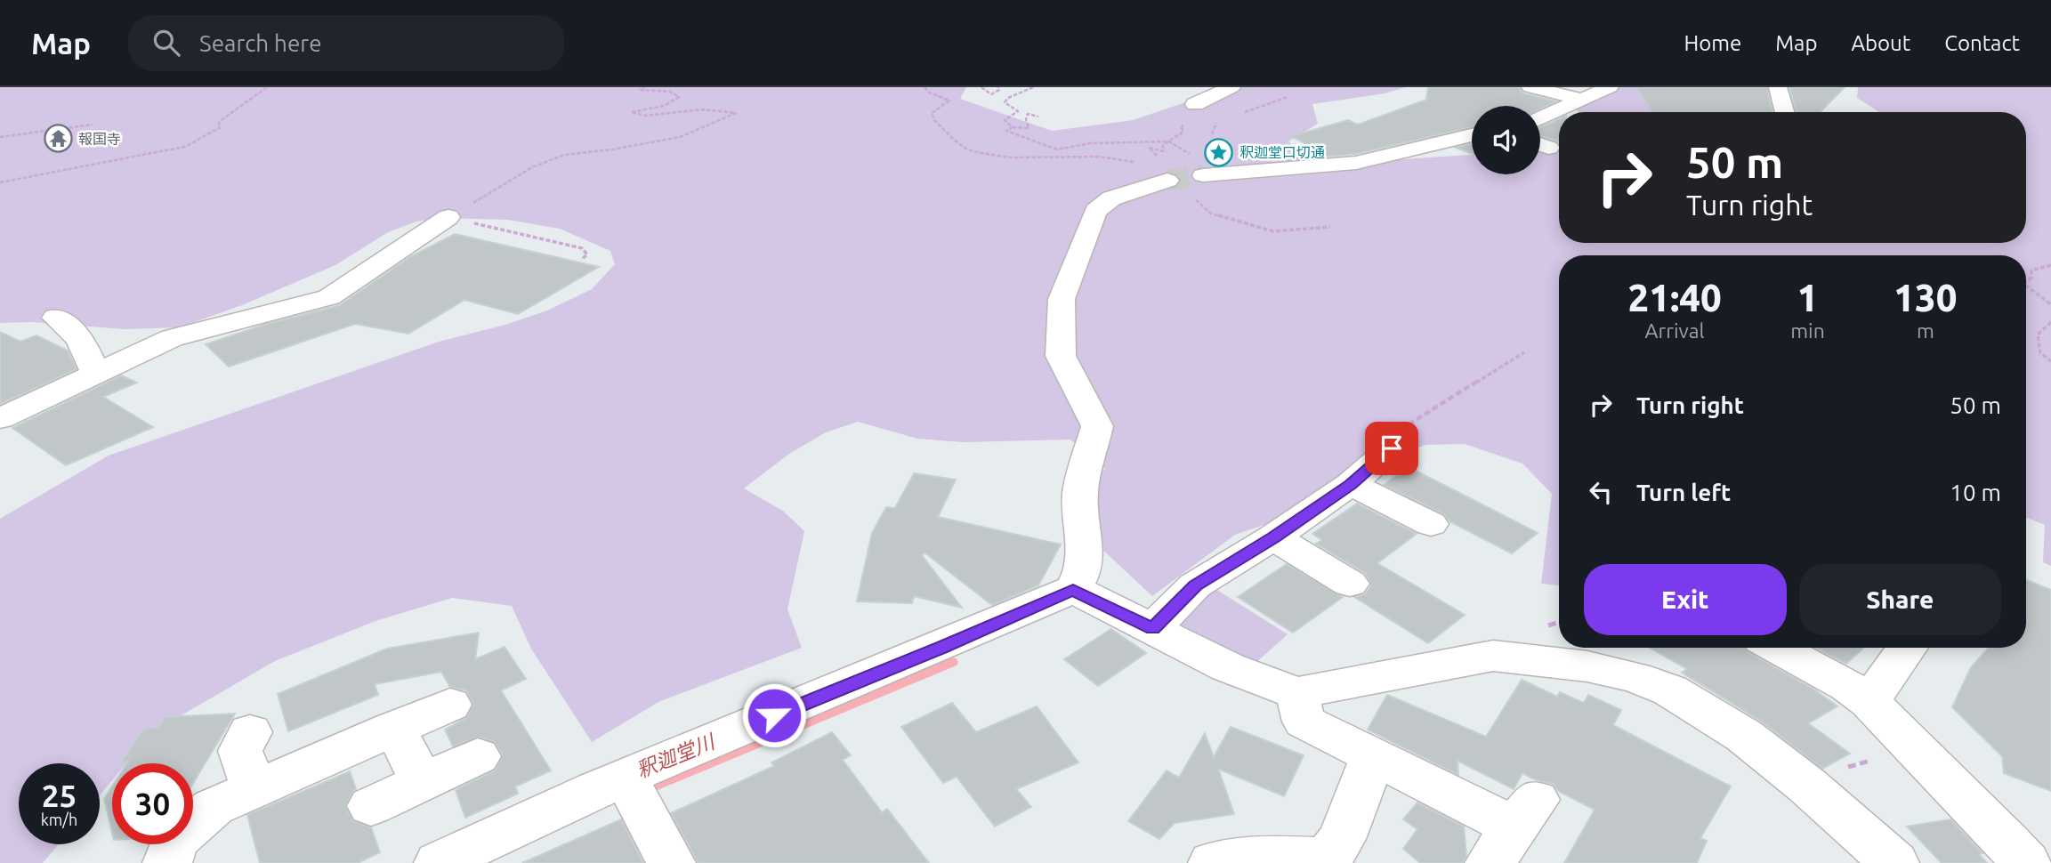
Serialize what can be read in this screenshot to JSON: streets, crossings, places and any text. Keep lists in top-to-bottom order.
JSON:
{
  "water": ["釈迦堂川"],
  "places": {
    "temple": ["報国寺"],
    "place": ["釈迦堂口切通"]
  },
  "page": {
    "header": "Map",
    "search": "Search here",
    "nav": [
      "Home",
      "Map",
      "About",
      "Contact"
    ],
    "turn": ["50 m", "Turn right"],
    "eta": [
      "21:40",
      "Arrival",
      "1",
      "min",
      "130",
      "m"
    ],
    "list": [
      {
        "name": "Turn right",
        "value": "50 m"
      },
      {
        "name": "Turn left",
        "value": "10 m"
      }
    ],
    "buttons": ["Exit", "Share"],
    "speed": "25 km/h",
    "limit": "30"
  }
}
